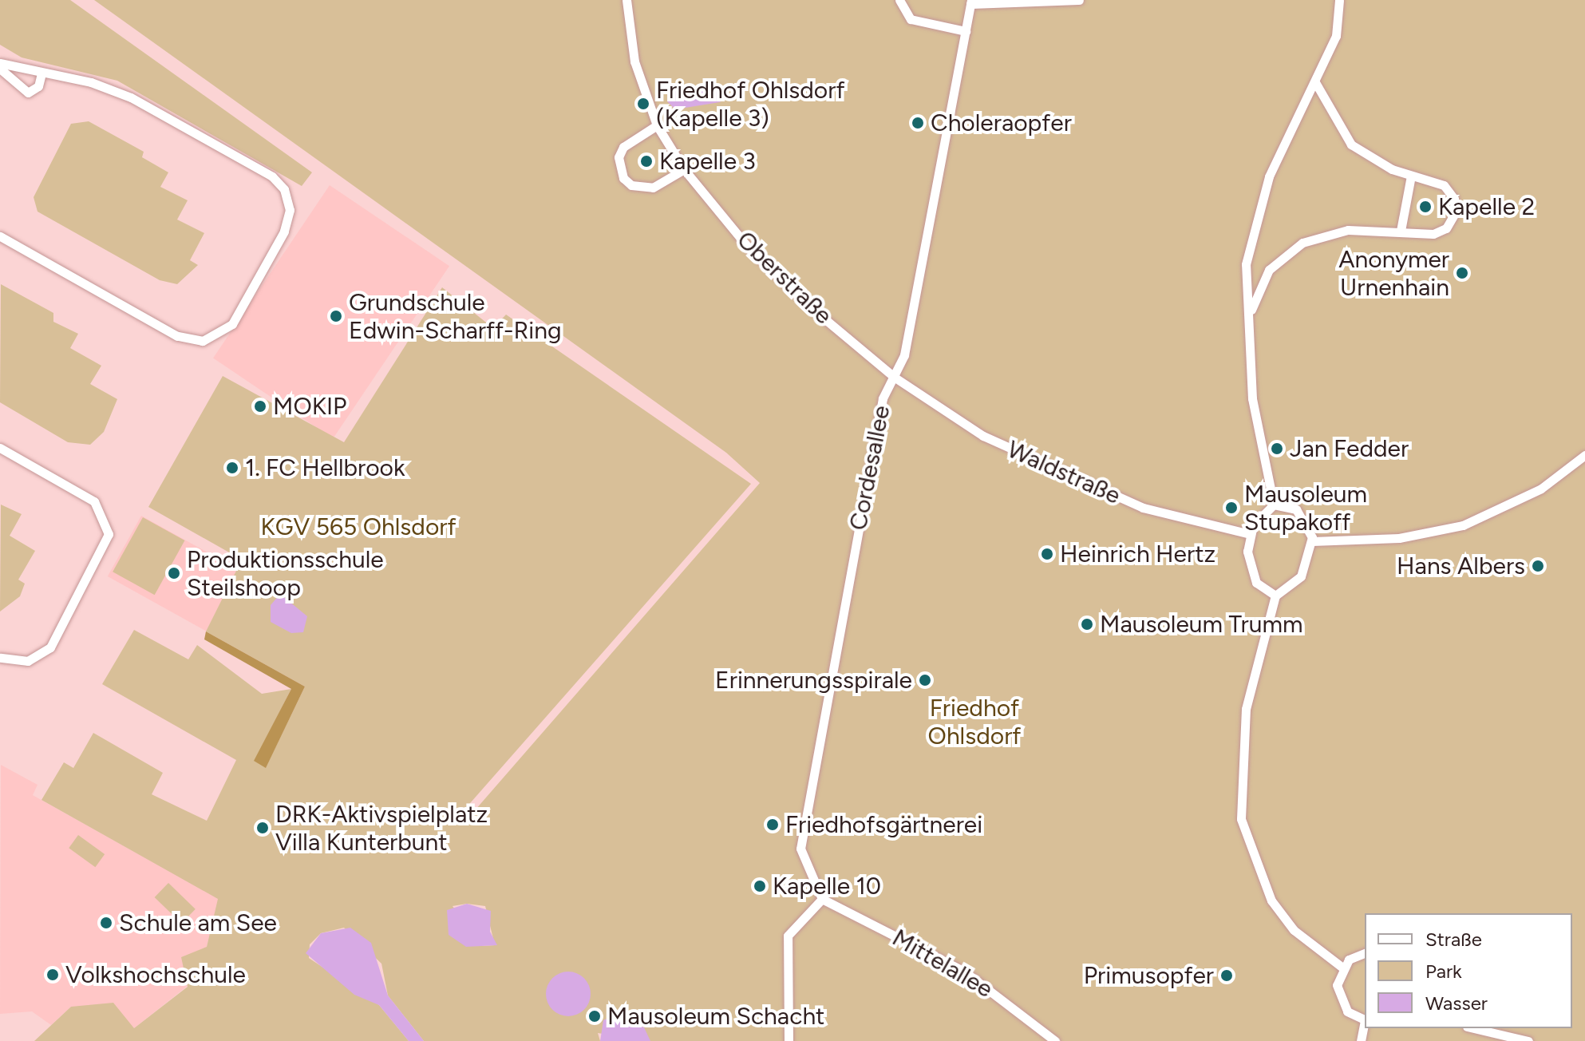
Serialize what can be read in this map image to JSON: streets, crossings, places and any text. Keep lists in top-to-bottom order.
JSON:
{
  "streets": {
    "street": [
      "Oberstraße",
      "Cordesallee",
      "Waldstraße",
      "Mittelallee"
    ]
  },
  "crossings": [
    ["Oberstraße", "Cordesallee"],
    ["Oberstraße", "Waldstraße"],
    ["Cordesallee", "Waldstraße"],
    ["Cordesallee", "Mittelallee"]
  ],
  "parks": ["KGV 565 Ohlsdorf", "Friedhof Ohlsdorf"],
  "places": [
    "Friedhof Ohlsdorf (Kapelle 3)",
    "Choleraopfer",
    "Kapelle 3",
    "Kapelle 2",
    "Anonymer Urnenhain",
    "Grundschule Edwin-Scharff-Ring",
    "MOKIP",
    "Jan Fedder",
    "1. FC Hellbrook",
    "Mausoleum Stupakoff",
    "Heinrich Hertz",
    "Hans Albers",
    "Produktionsschule Steilshoop",
    "Mausoleum Trumm",
    "Erinnerungsspirale",
    "Friedhofsgärtnerei",
    "DRK-Aktivspielplatz Villa Kunterbunt",
    "Kapelle 10",
    "Schule am See",
    "Volkshochschule",
    "Primusopfer",
    "Mausoleum Schacht"
  ],
  "legend": ["Straße", "Park", "Wasser"]
}
